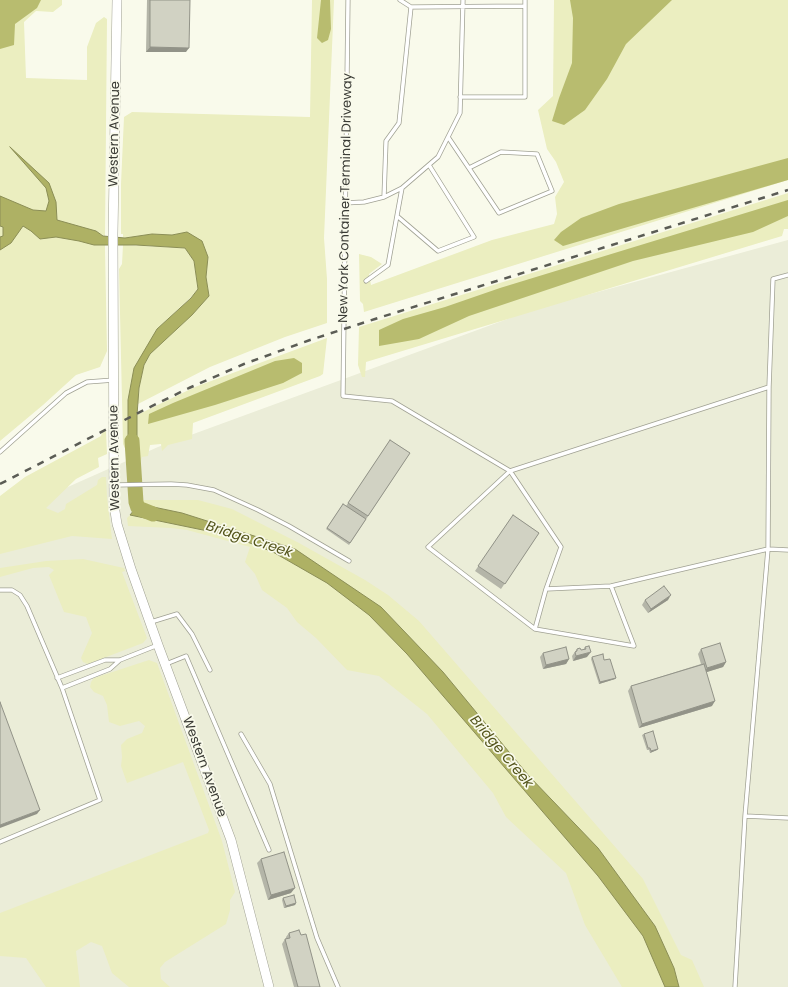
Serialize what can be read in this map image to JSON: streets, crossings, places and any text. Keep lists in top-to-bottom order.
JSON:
{
  "streets": {
    "street": ["Western Avenue"],
    "lane": ["New York Container Terminal Driveway"]
  },
  "water": ["Bridge Creek"]
}
